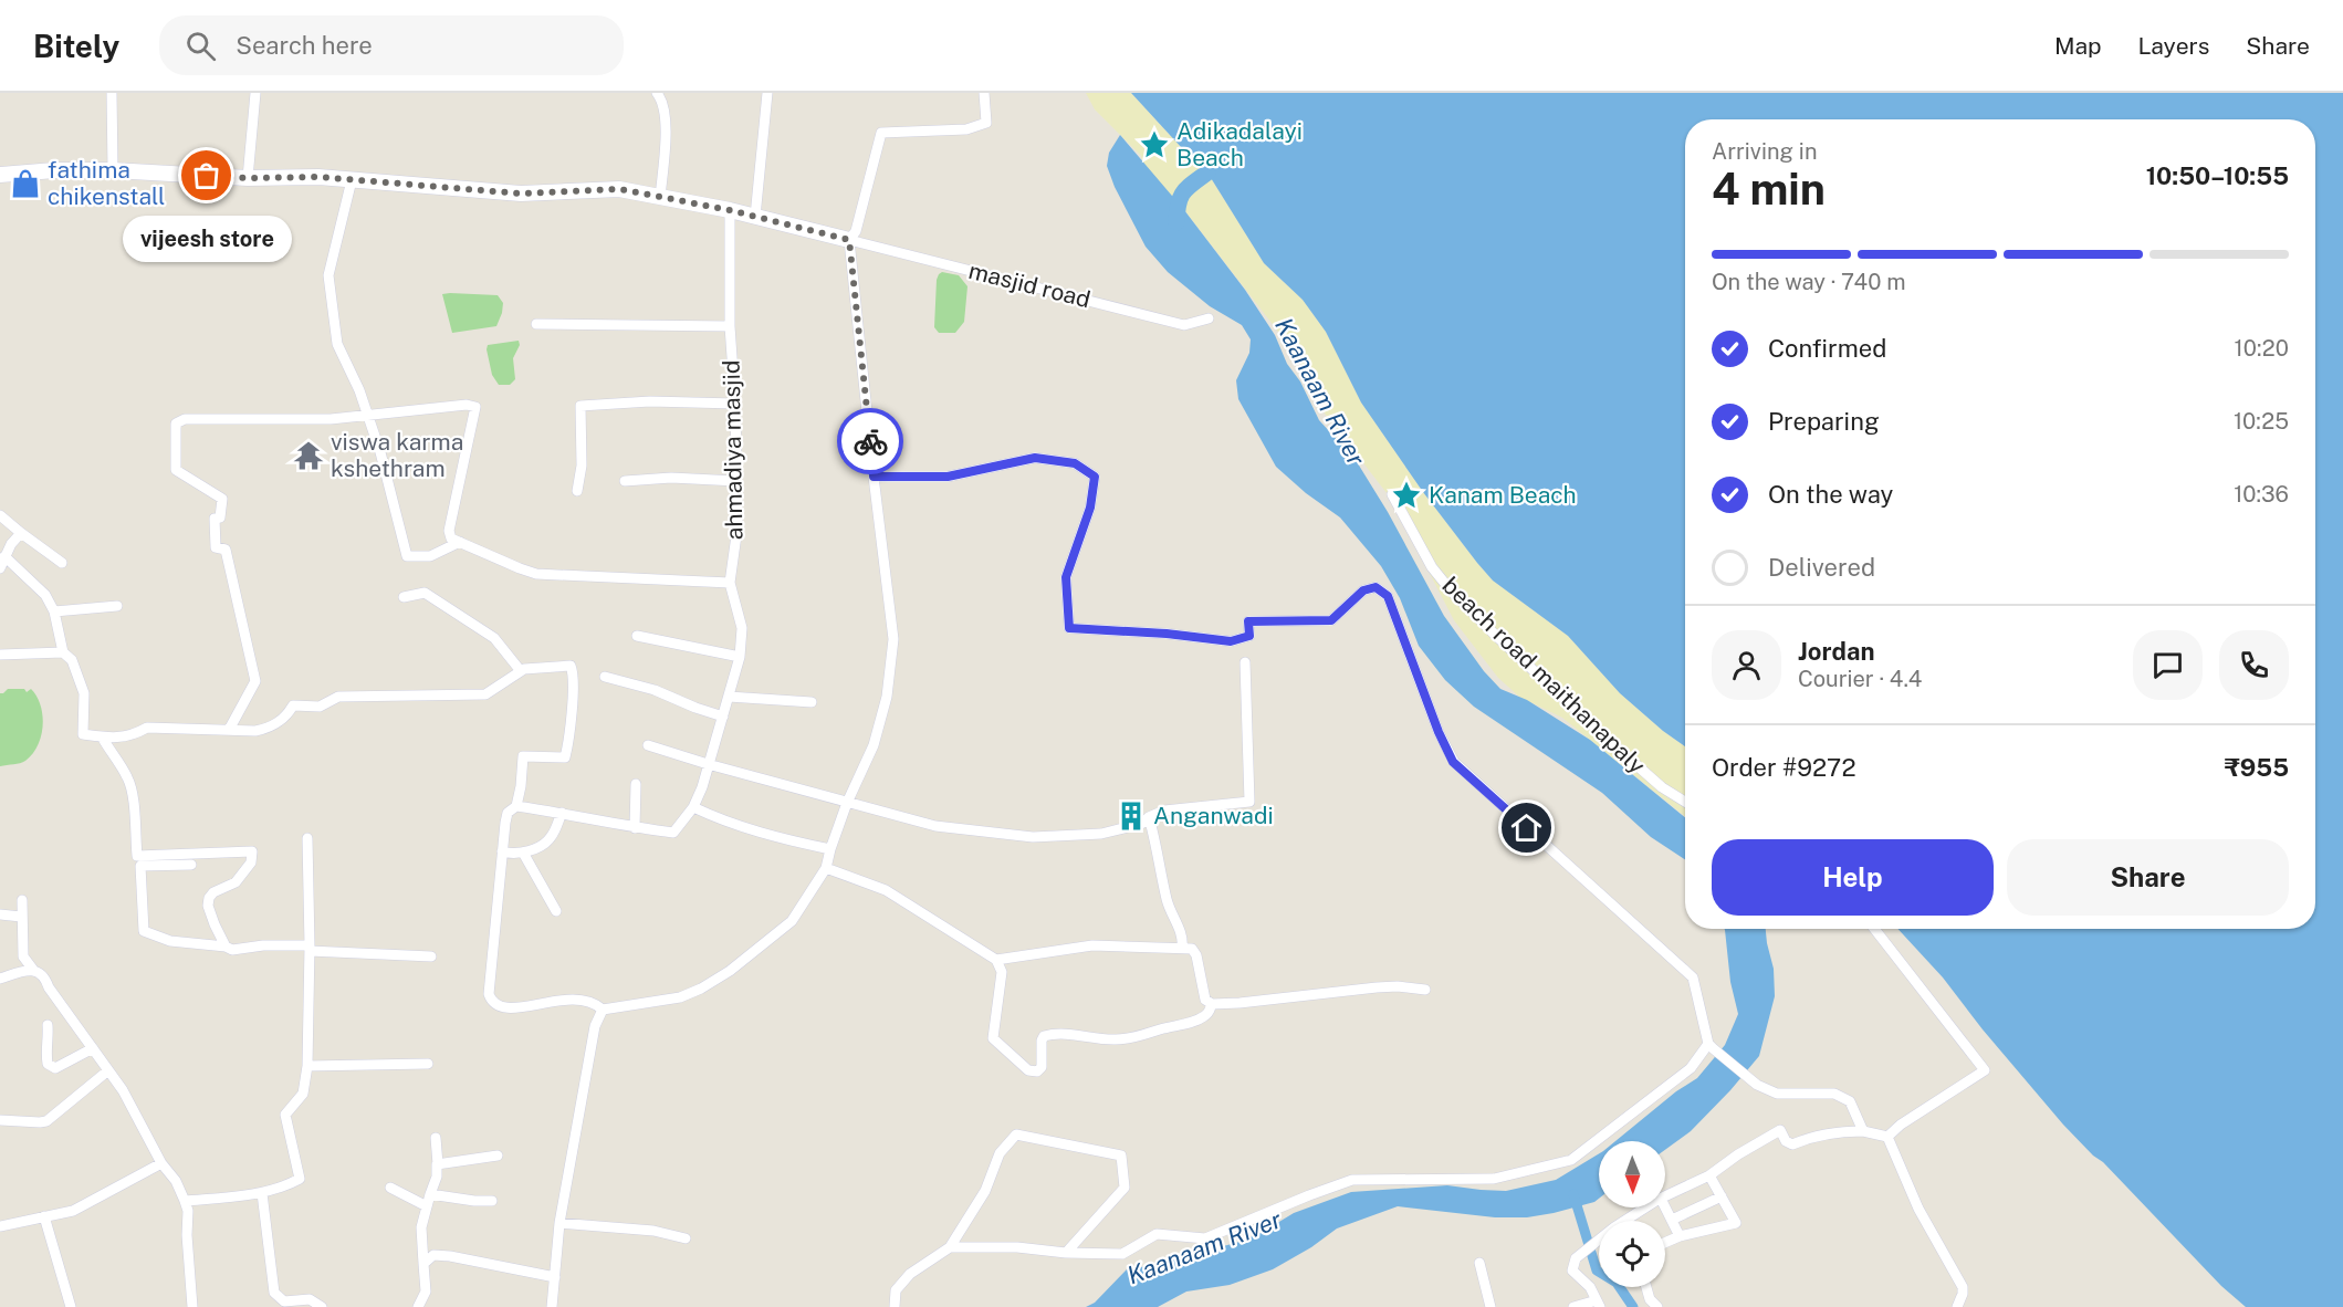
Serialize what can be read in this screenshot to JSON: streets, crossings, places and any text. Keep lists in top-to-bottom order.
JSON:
{
  "streets": {
    "street": ["masjid road", "ahmadiya masjid", "beach road maithanapaly"]
  },
  "water": ["Kaanaam River"],
  "places": {
    "place": ["Adikadalayi Beach", "Kanam Beach"],
    "other": ["vijeesh store"],
    "shop": ["fathima chikenstall"],
    "temple": ["viswa karma kshethram"],
    "building": ["Anganwadi"]
  },
  "north": "bottom",
  "page": {
    "header": "Bitely",
    "search": "Search here",
    "nav": ["Map", "Layers", "Share"],
    "heading": ["4 min", "Arriving in", "10:50–10:55"],
    "panel": [
      "Jordan",
      "Courier · 4.4",
      "Order #9272",
      "₹955"
    ],
    "bubble": "vijeesh store",
    "bar": "On the way · 740 m",
    "list": [
      ["Confirmed", "10:20"],
      ["Preparing", "10:25"],
      ["On the way", "10:36"],
      "Delivered"
    ],
    "buttons": ["Help", "Share"]
  }
}
